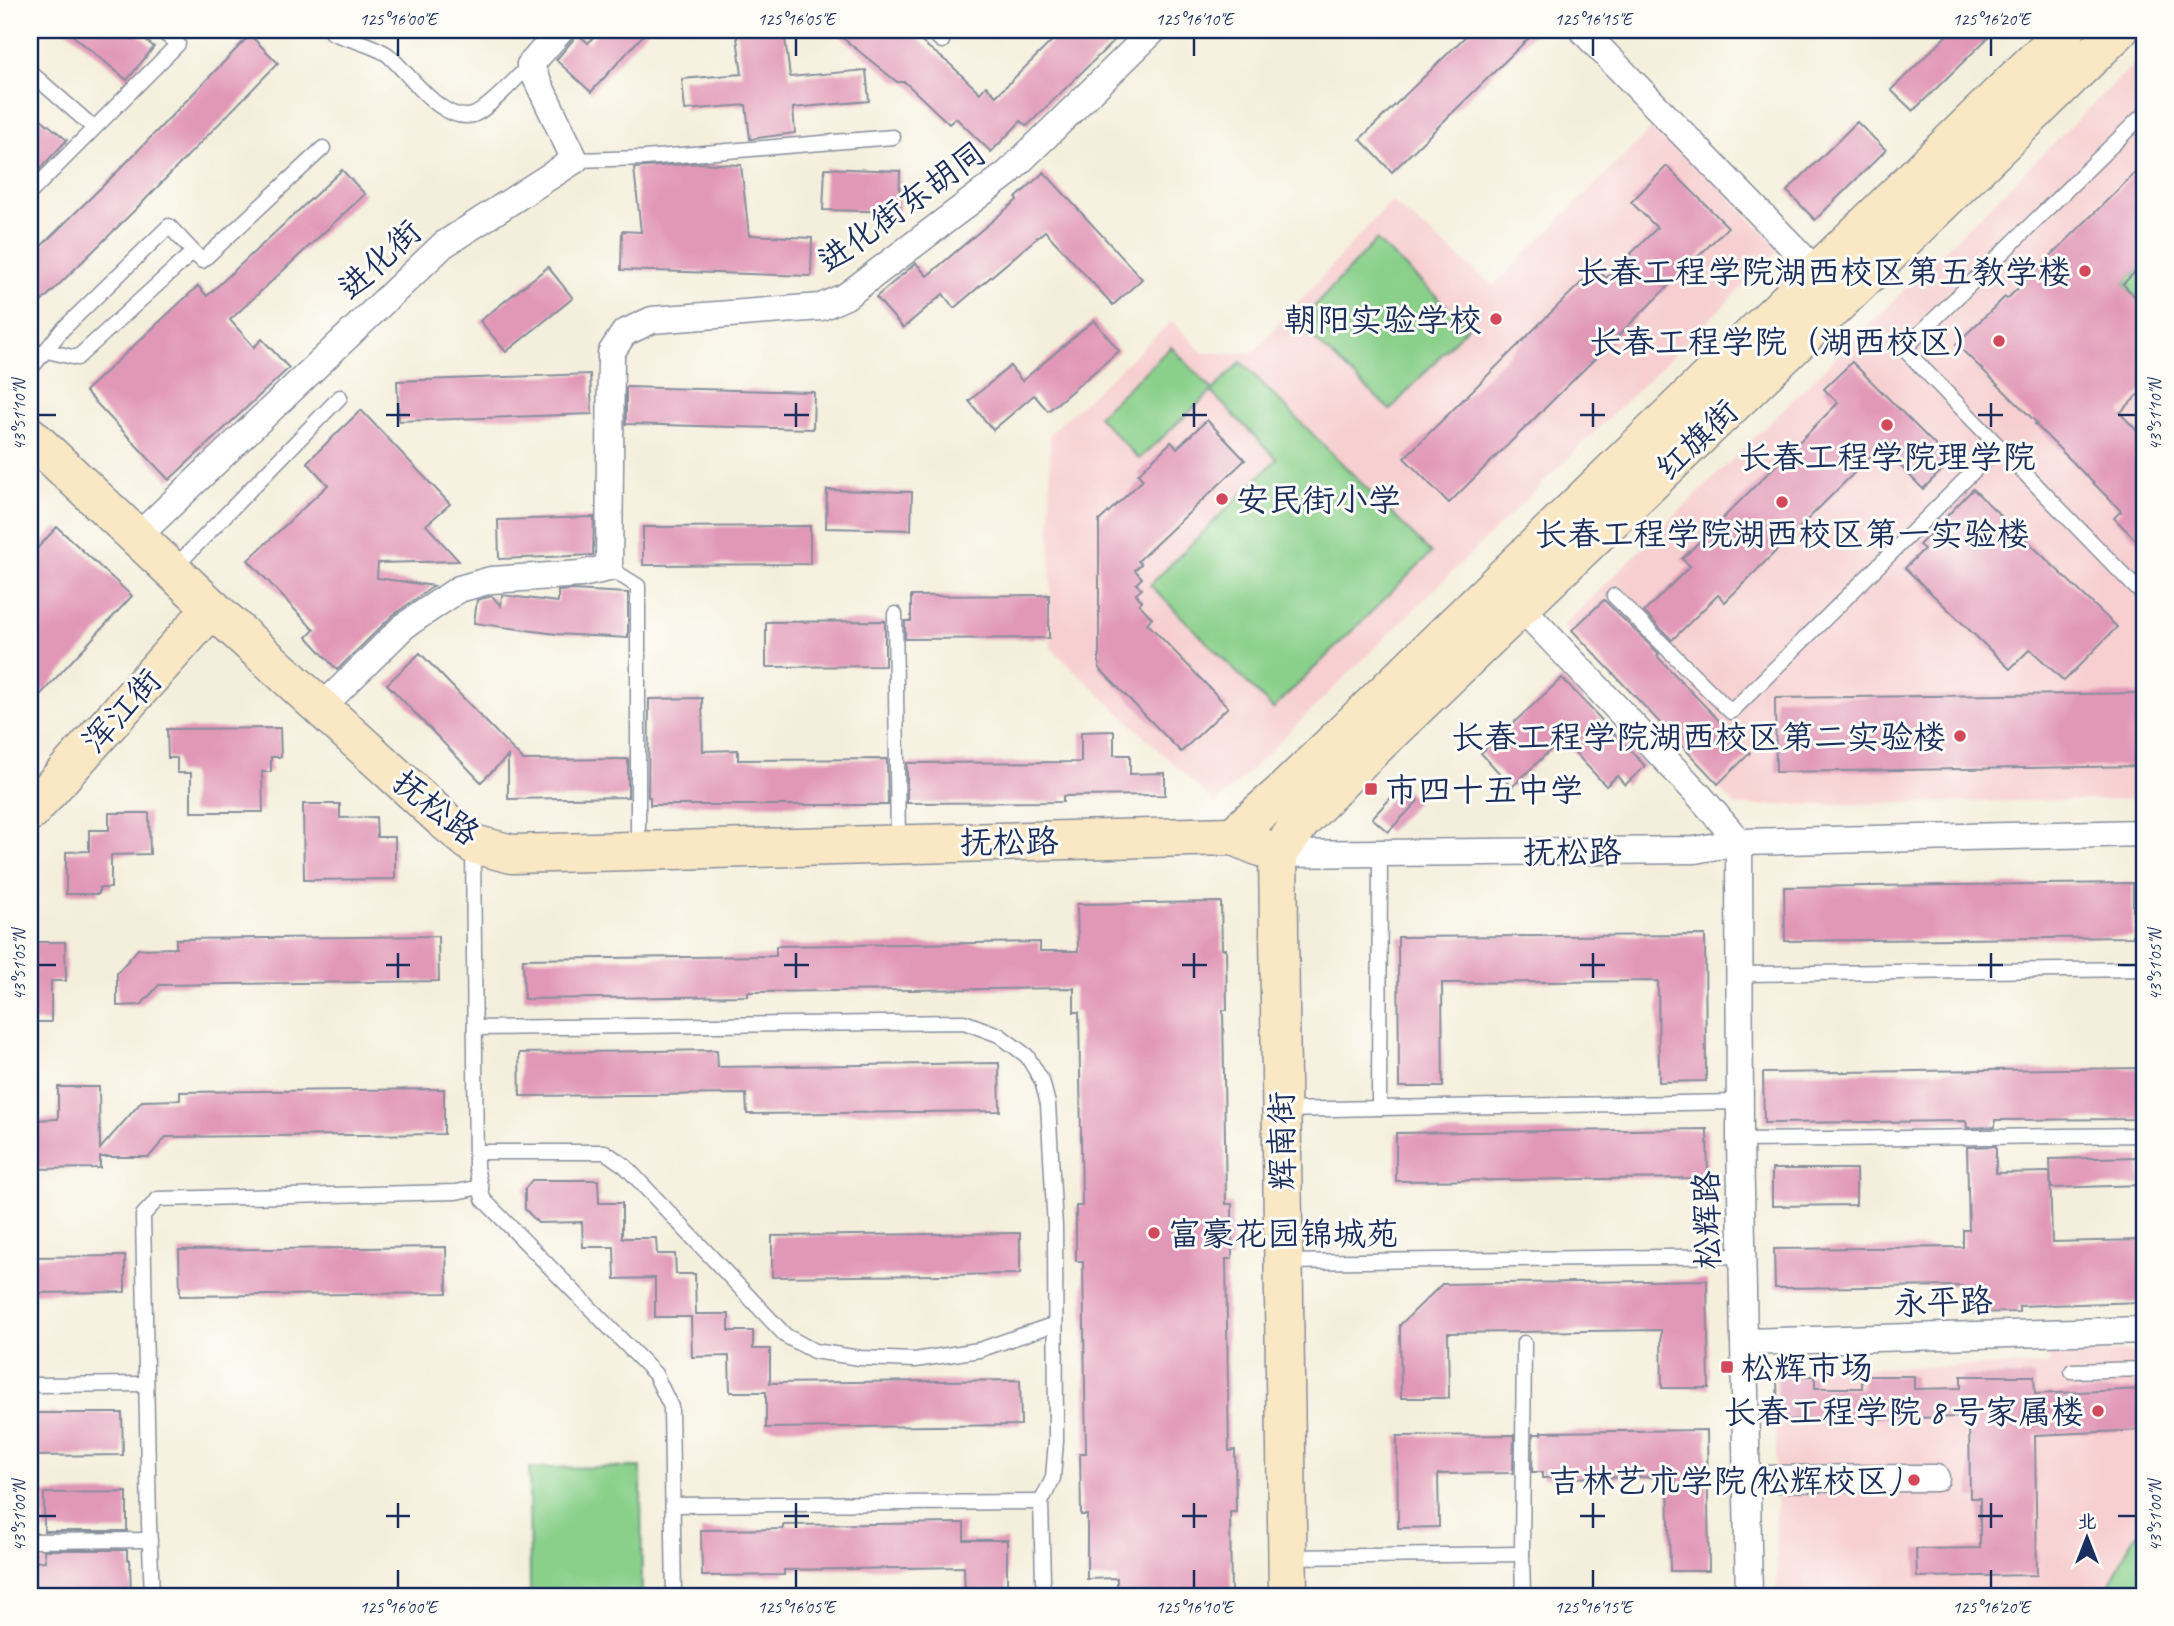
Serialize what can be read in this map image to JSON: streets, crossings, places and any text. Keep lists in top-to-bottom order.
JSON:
{
  "streets": {
    "street": [
      "进化街东胡同",
      "进化街",
      "红旗街",
      "浑江街",
      "抚松路",
      "辉南街",
      "松辉路",
      "永平路"
    ]
  },
  "crossings": [
    ["进化街", "抚松路"],
    ["红旗街", "抚松路"],
    ["红旗街", "辉南街"],
    ["浑江街", "抚松路"],
    ["抚松路", "辉南街"],
    ["抚松路", "松辉路"],
    ["松辉路", "永平路"]
  ],
  "places": {
    "other": [
      "长春工程学院湖西校区第五教学楼",
      "朝阳实验学校",
      "长春工程学院（湖西校区）",
      "长春工程学院理学院",
      "安民街小学",
      "长春工程学院湖西校区第一实验楼",
      "长春工程学院湖西校区第二实验楼",
      "富豪花园锦城苑",
      "长春工程学院 8 号家属楼",
      "吉林艺术学院(松辉校区)"
    ],
    "transit": ["市四十五中学", "松辉市场"]
  },
  "north": "top",
  "coordinates": [
    "125°16'00\"E",
    "125°16'05\"E",
    "125°16'10\"E",
    "125°16'15\"E",
    "125°16'20\"E",
    "43°51'10\"N",
    "43°51'05\"N",
    "43°51'00\"N"
  ]
}
